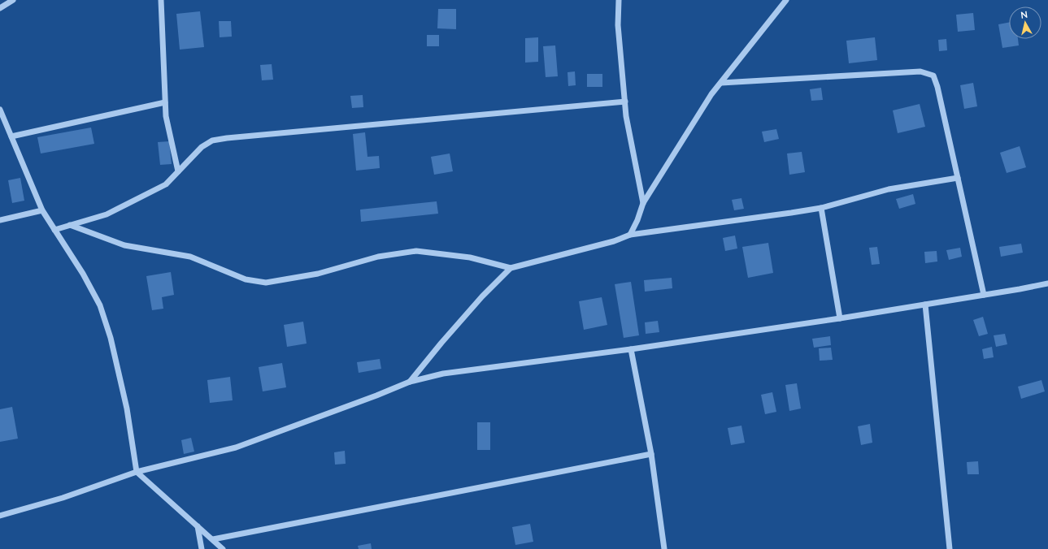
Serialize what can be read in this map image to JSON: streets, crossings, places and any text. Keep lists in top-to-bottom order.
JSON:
{
  "north": "top"
}
